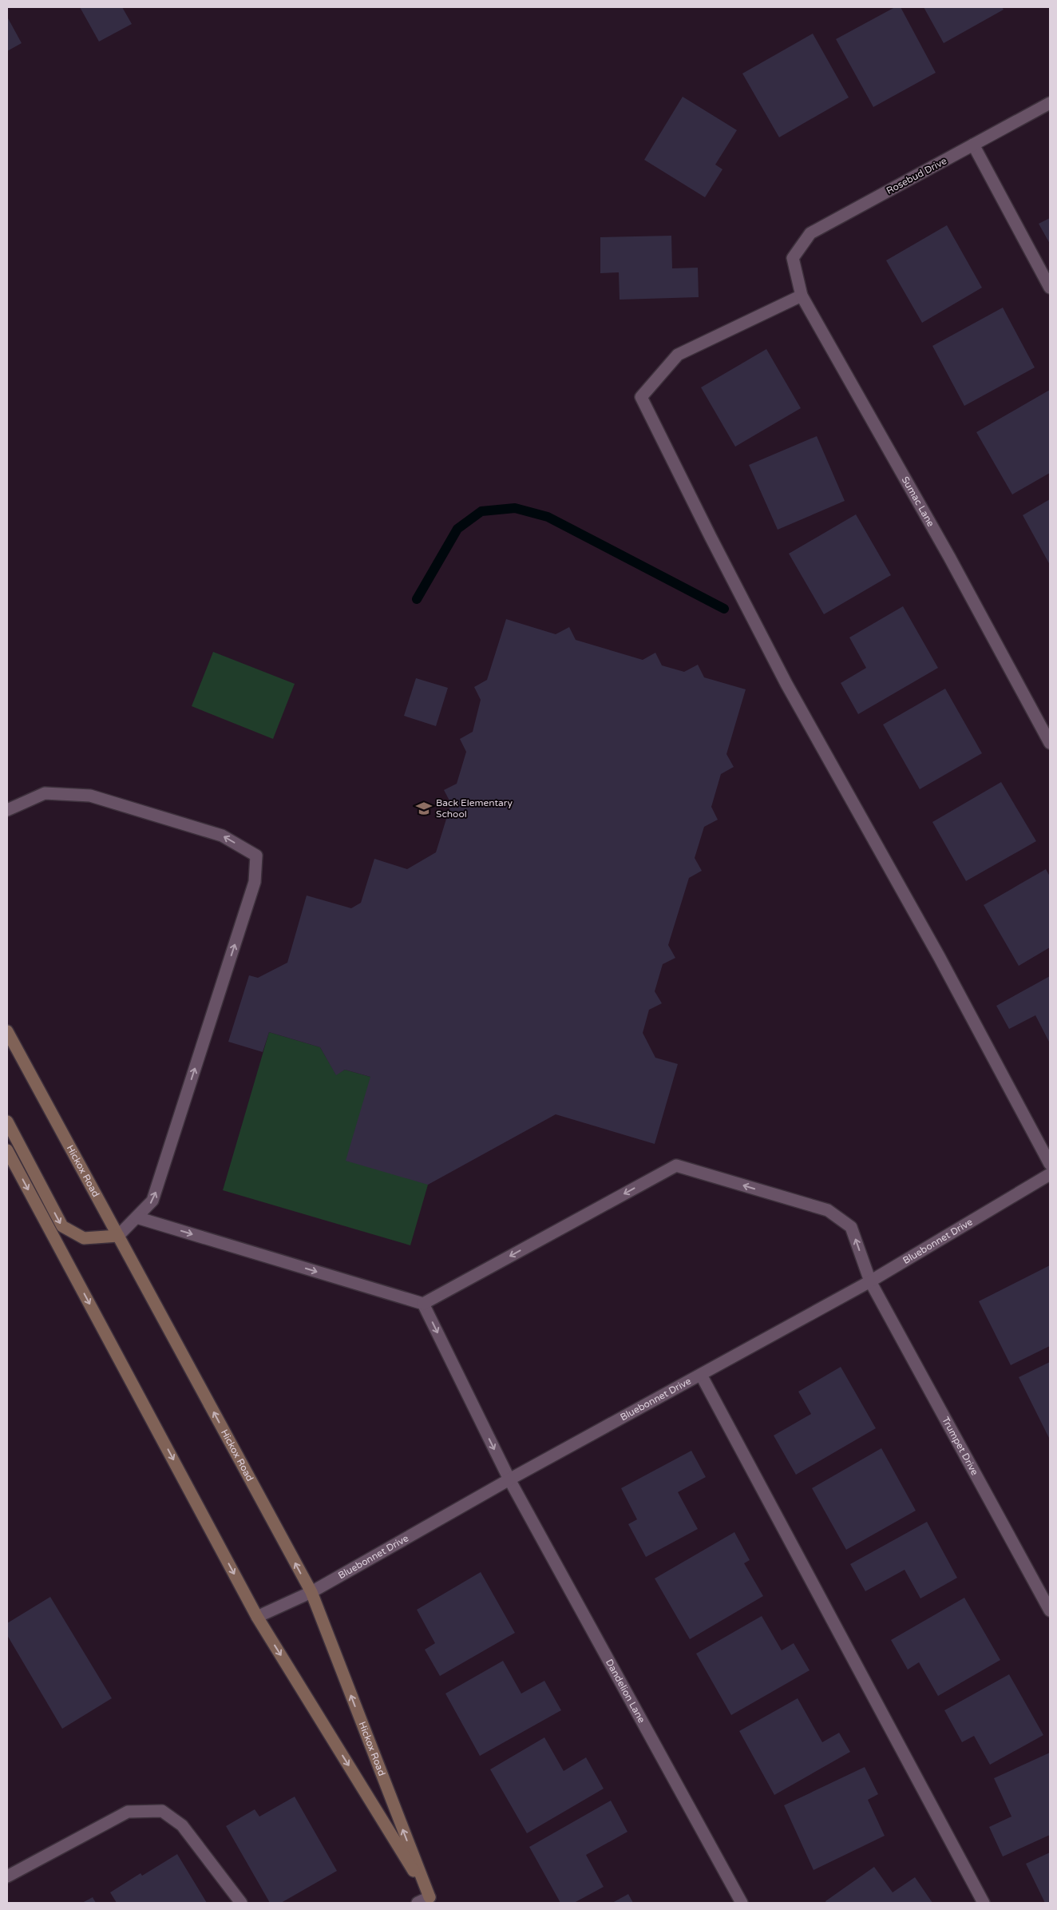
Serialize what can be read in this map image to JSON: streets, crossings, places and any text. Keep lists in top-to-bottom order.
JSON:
{
  "streets": {
    "street": [
      "Rosebud Drive",
      "Sumac Lane",
      "Hickox Road",
      "Bluebonnet Drive",
      "Trumpet Drive",
      "Dandelion Lane"
    ]
  },
  "crossings": [
    ["Rosebud Drive", "Sumac Lane"],
    ["Hickox Road", "Bluebonnet Drive"],
    ["Bluebonnet Drive", "Trumpet Drive"],
    ["Bluebonnet Drive", "Dandelion Lane"],
    ["Trumpet Drive", "Dandelion Lane"]
  ],
  "one_way": ["Trumpet Drive"],
  "places": {
    "school or university": ["Back Elementary School"]
  }
}
